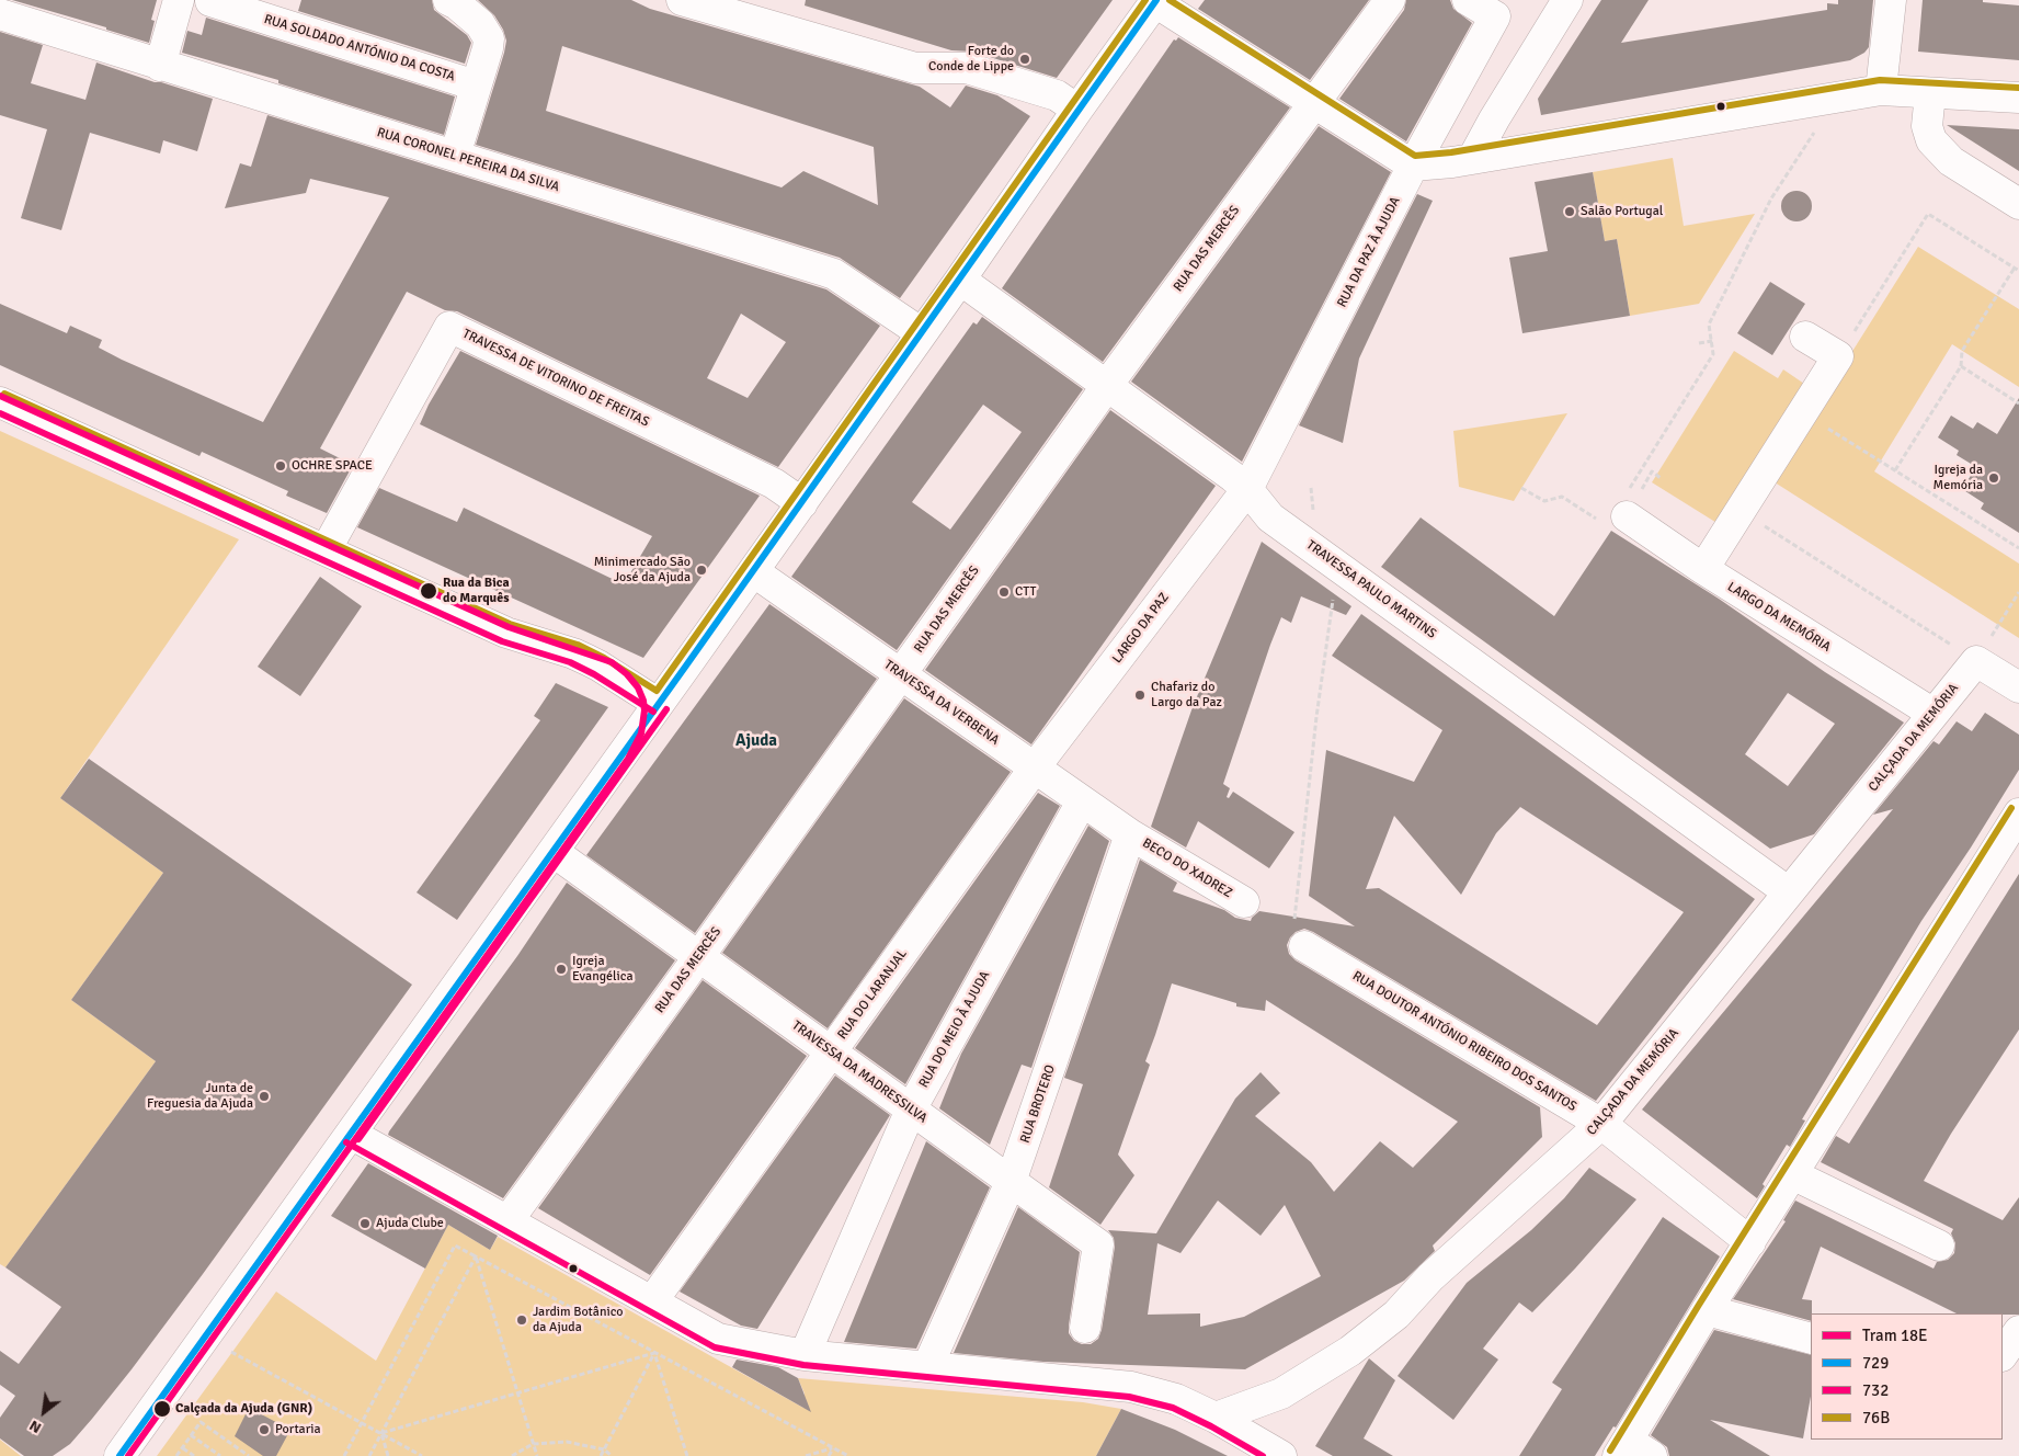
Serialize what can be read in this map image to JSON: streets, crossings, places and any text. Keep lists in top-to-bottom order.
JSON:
{
  "streets": {
    "street": [
      "RUA SOLDADO ANTÓNIO DA COSTA",
      "RUA CORONEL PEREIRA DA SILVA",
      "RUA DAS MERCÊS",
      "RUA DA PAZ À AJUDA",
      "TRAVESSA DE VITORINO DE FREITAS",
      "TRAVESSA PAULO MARTINS",
      "LARGO DA MEMÓRIA",
      "LARGO DA PAZ",
      "TRAVESSA DA VERBENA",
      "CALÇADA DA MEMÓRIA",
      "BECO DO XADREZ",
      "RUA DO LARANJAL",
      "RUA DO MEIO À AJUDA",
      "RUA DOUTOR ANTÓNIO RIBEIRO DOS SANTOS",
      "TRAVESSA DA MADRESSILVA",
      "RUA BROTERO"
    ]
  },
  "crossings": [
    ["RUA DAS MERCÊS", "TRAVESSA PAULO MARTINS"],
    ["RUA DAS MERCÊS", "TRAVESSA DA VERBENA"],
    ["RUA DAS MERCÊS", "TRAVESSA DA MADRESSILVA"],
    ["RUA DA PAZ À AJUDA", "TRAVESSA PAULO MARTINS"],
    ["RUA DA PAZ À AJUDA", "LARGO DA PAZ"],
    ["TRAVESSA PAULO MARTINS", "LARGO DA PAZ"],
    ["TRAVESSA PAULO MARTINS", "CALÇADA DA MEMÓRIA"],
    ["LARGO DA MEMÓRIA", "CALÇADA DA MEMÓRIA"],
    ["LARGO DA PAZ", "TRAVESSA DA VERBENA"],
    ["LARGO DA PAZ", "RUA DO LARANJAL"],
    ["TRAVESSA DA VERBENA", "BECO DO XADREZ"],
    ["TRAVESSA DA VERBENA", "RUA DO LARANJAL"],
    ["TRAVESSA DA VERBENA", "RUA DO MEIO À AJUDA"],
    ["TRAVESSA DA VERBENA", "RUA BROTERO"],
    ["CALÇADA DA MEMÓRIA", "RUA DOUTOR ANTÓNIO RIBEIRO DOS SANTOS"],
    ["BECO DO XADREZ", "RUA BROTERO"],
    ["RUA DO LARANJAL", "TRAVESSA DA MADRESSILVA"],
    ["RUA DO MEIO À AJUDA", "TRAVESSA DA MADRESSILVA"],
    ["TRAVESSA DA MADRESSILVA", "RUA BROTERO"]
  ],
  "districts": ["Ajuda"],
  "places": [
    "Forte do Conde de Lippe",
    "Salão Portugal",
    "OCHRE SPACE",
    "Igreja da Memória",
    "Minimercado São José da Ajuda",
    "Rua da Bica do Marquês",
    "CTT",
    "Chafariz do Largo da Paz",
    "Igreja Evangélica",
    "Junta de Freguesia da Ajuda",
    "Ajuda Clube",
    "Jardim Botânico da Ajuda",
    "Calçada da Ajuda (GNR)",
    "Portaria"
  ],
  "lines": [
    "transit line 729",
    "transit line 76B",
    "tram line 18E",
    "transit line 732"
  ],
  "legend": [
    "Tram 18E",
    "729",
    "732",
    "76B"
  ],
  "north": "bottom left"
}
